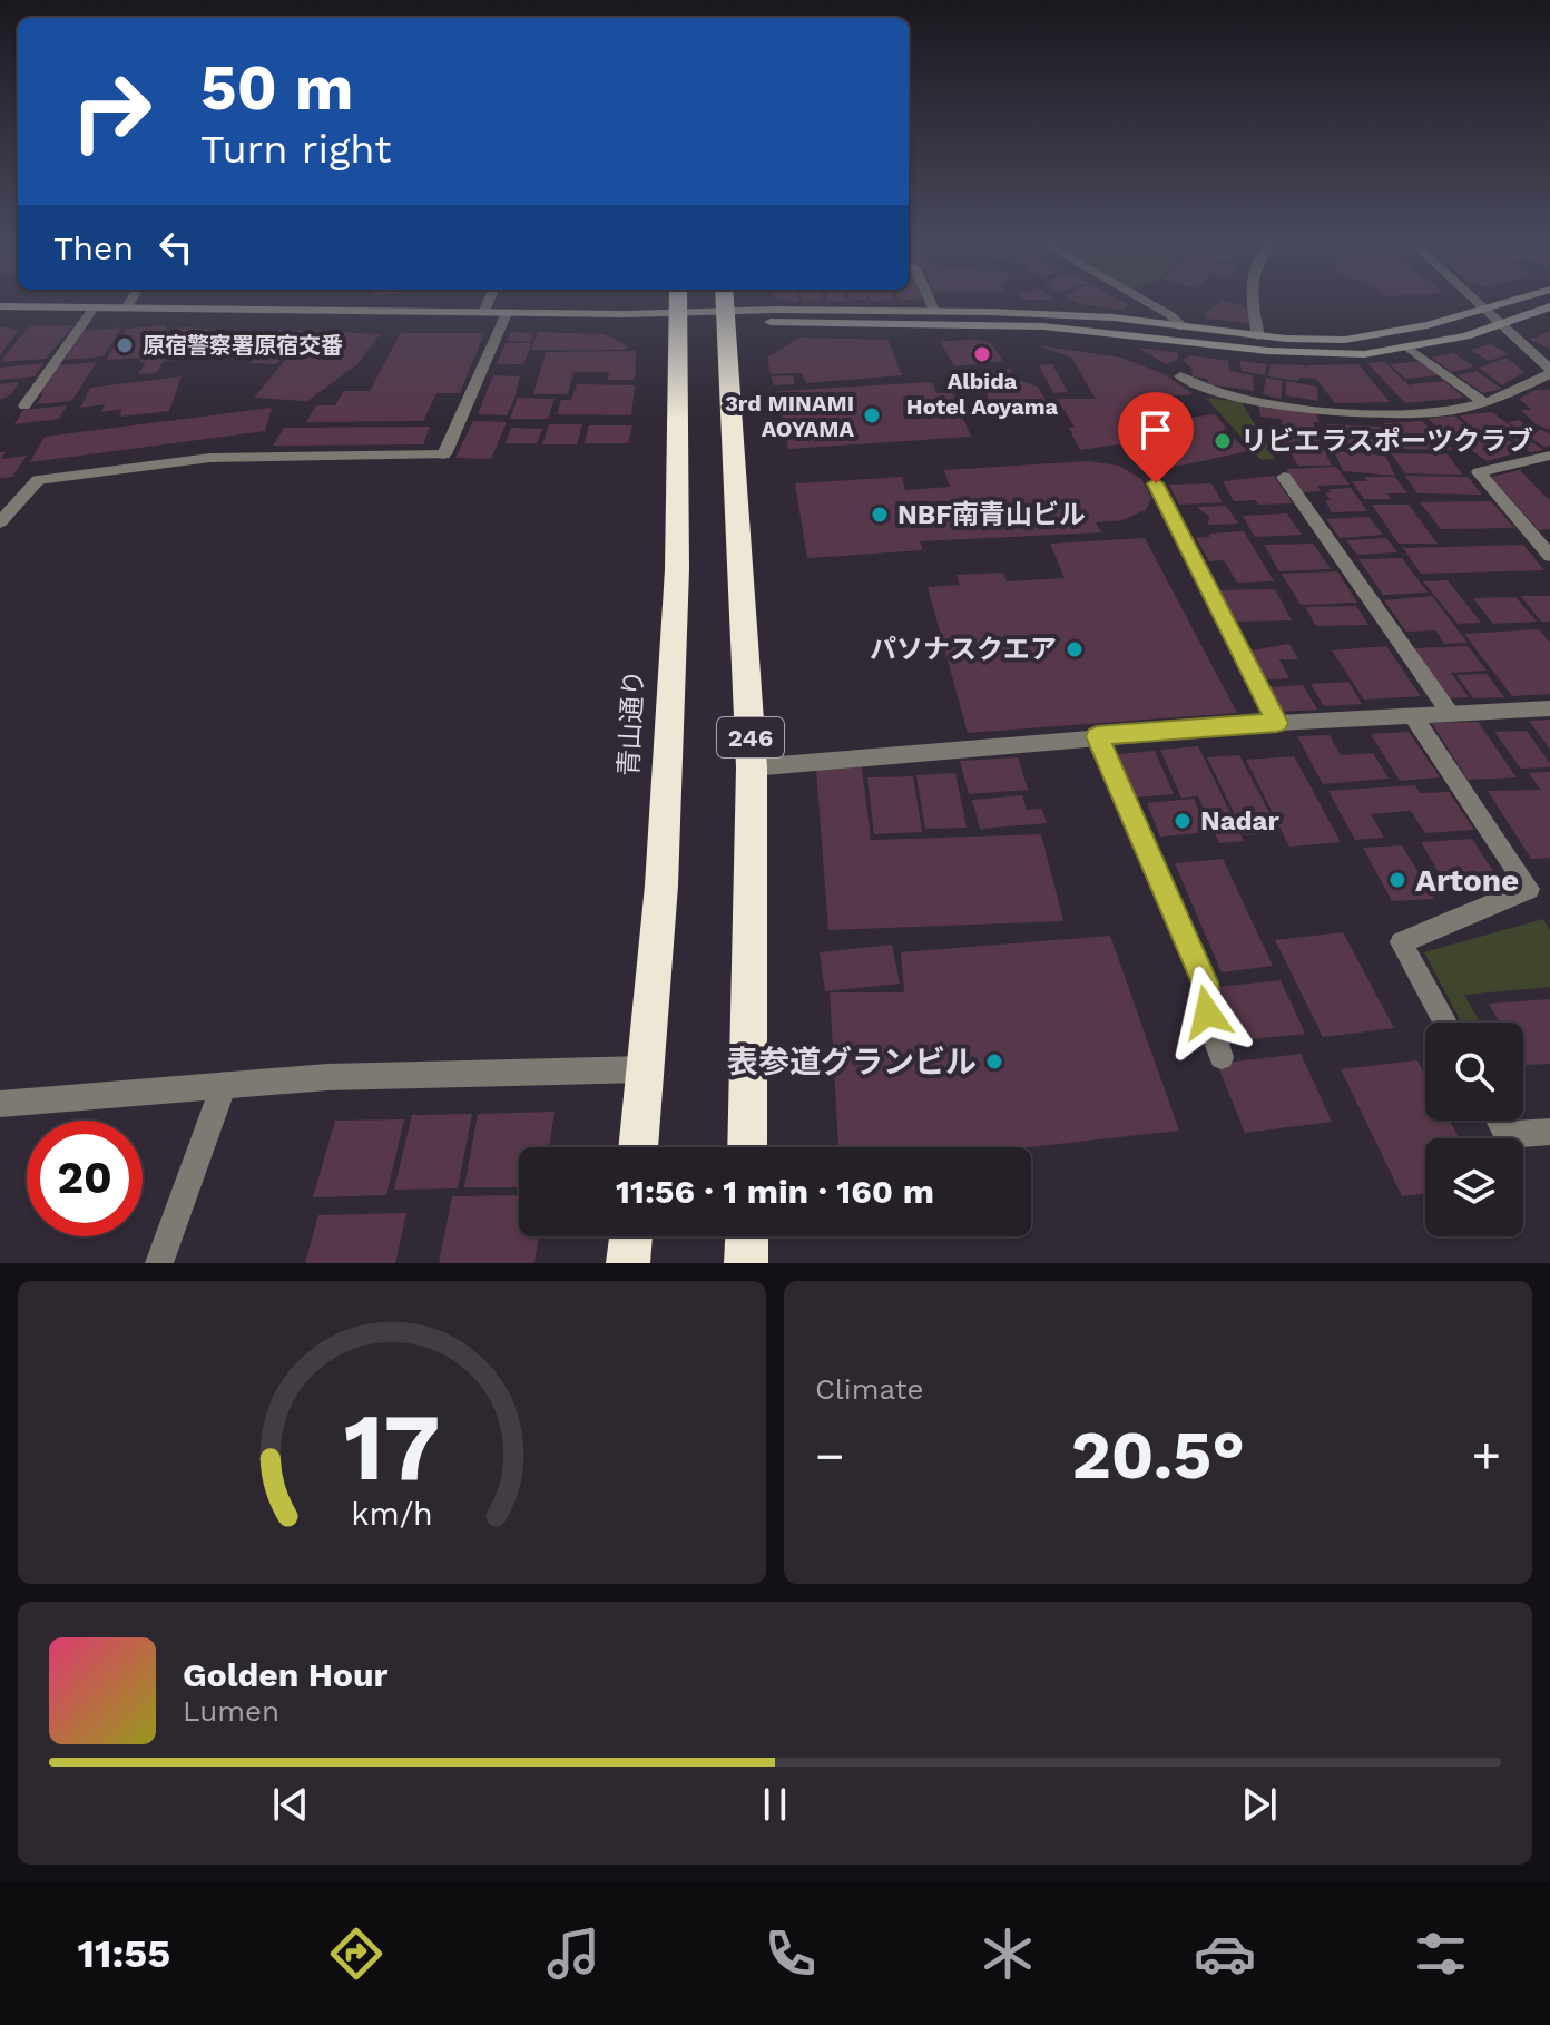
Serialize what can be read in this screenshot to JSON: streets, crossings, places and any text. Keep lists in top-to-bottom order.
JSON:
{
  "streets": {
    "highway": ["青山通り", "246"]
  },
  "places": [
    "原宿警察署原宿交番",
    "Albida Hotel Aoyama",
    "3rd MINAMI AOYAMA",
    "リビエラスポーツクラブ",
    "NBF南青山ビル",
    "パソナスクエア",
    "Nadar",
    "Artone",
    "表参道グランビル"
  ],
  "page": {
    "turn": ["50 m", "Turn right"],
    "then": "Then",
    "limit": "20",
    "trip": "11:56 · 1 min · 160 m",
    "tile": "Climate",
    "heat": ["−", "20.5°", "+"],
    "song": ["Golden Hour", "Lumen"],
    "tabs": "11:55",
    "gauge": ["17", "km/h"]
  }
}
